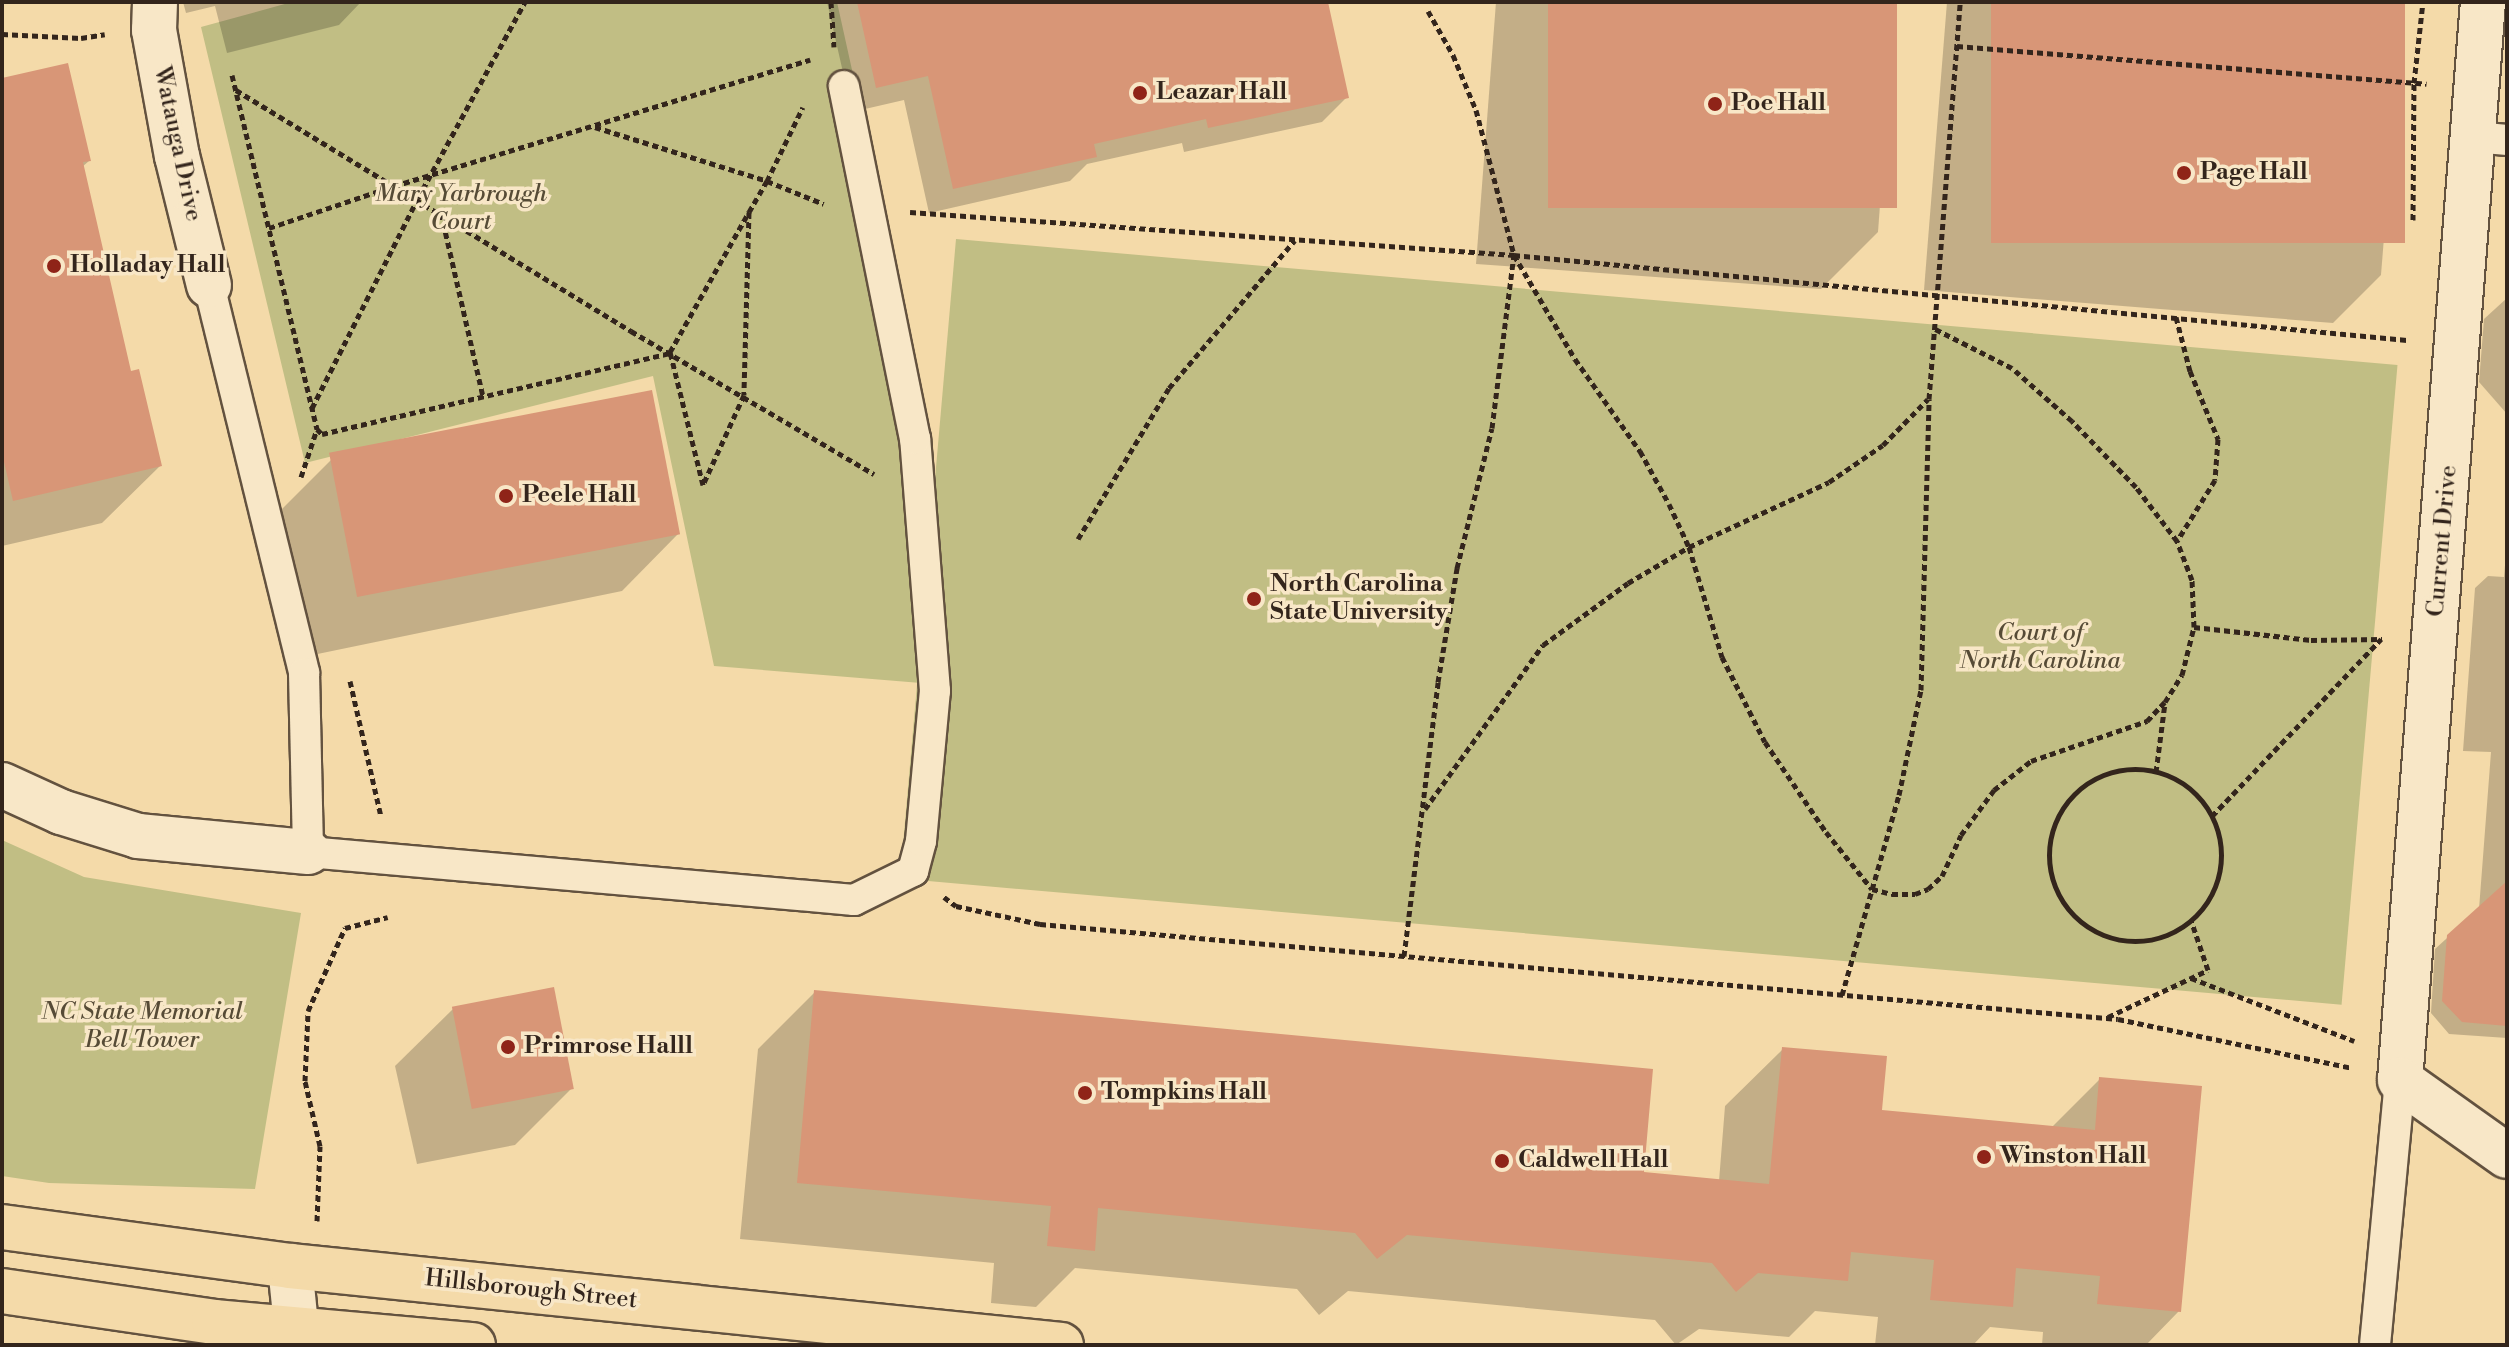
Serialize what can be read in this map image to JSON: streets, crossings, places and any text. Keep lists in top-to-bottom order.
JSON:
{
  "streets": {
    "main road": ["Hillsborough Street"],
    "street": ["Watauga Drive", "Current Drive"]
  },
  "parks": ["Mary Yarbrough Court", "Court of North Carolina", "NC State Memorial Bell Tower"],
  "places": [
    "Leazar Hall",
    "Poe Hall",
    "Page Hall",
    "Holladay Hall",
    "Peele Hall",
    "North Carolina State University",
    "Primrose Halll",
    "Tompkins Hall",
    "Winston Hall",
    "Caldwell Hall"
  ]
}
